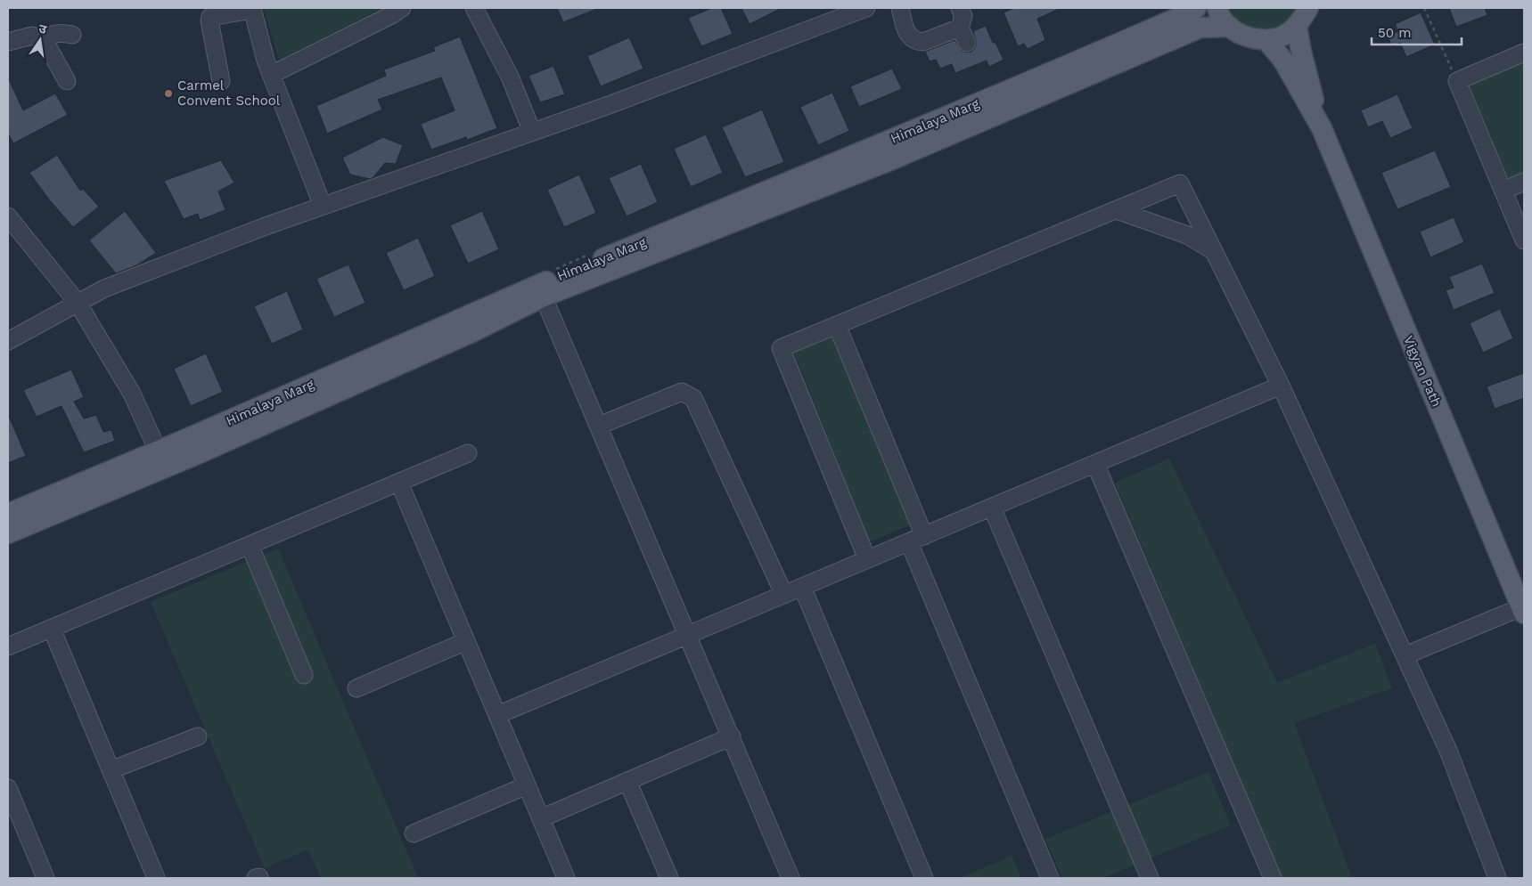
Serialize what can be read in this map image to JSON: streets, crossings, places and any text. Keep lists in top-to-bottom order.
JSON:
{
  "streets": {
    "main road": ["Himalaya Marg", "Vigyan Path"]
  },
  "places": ["Carmel Convent School"],
  "scale_bar": "50 m",
  "north": "top"
}
